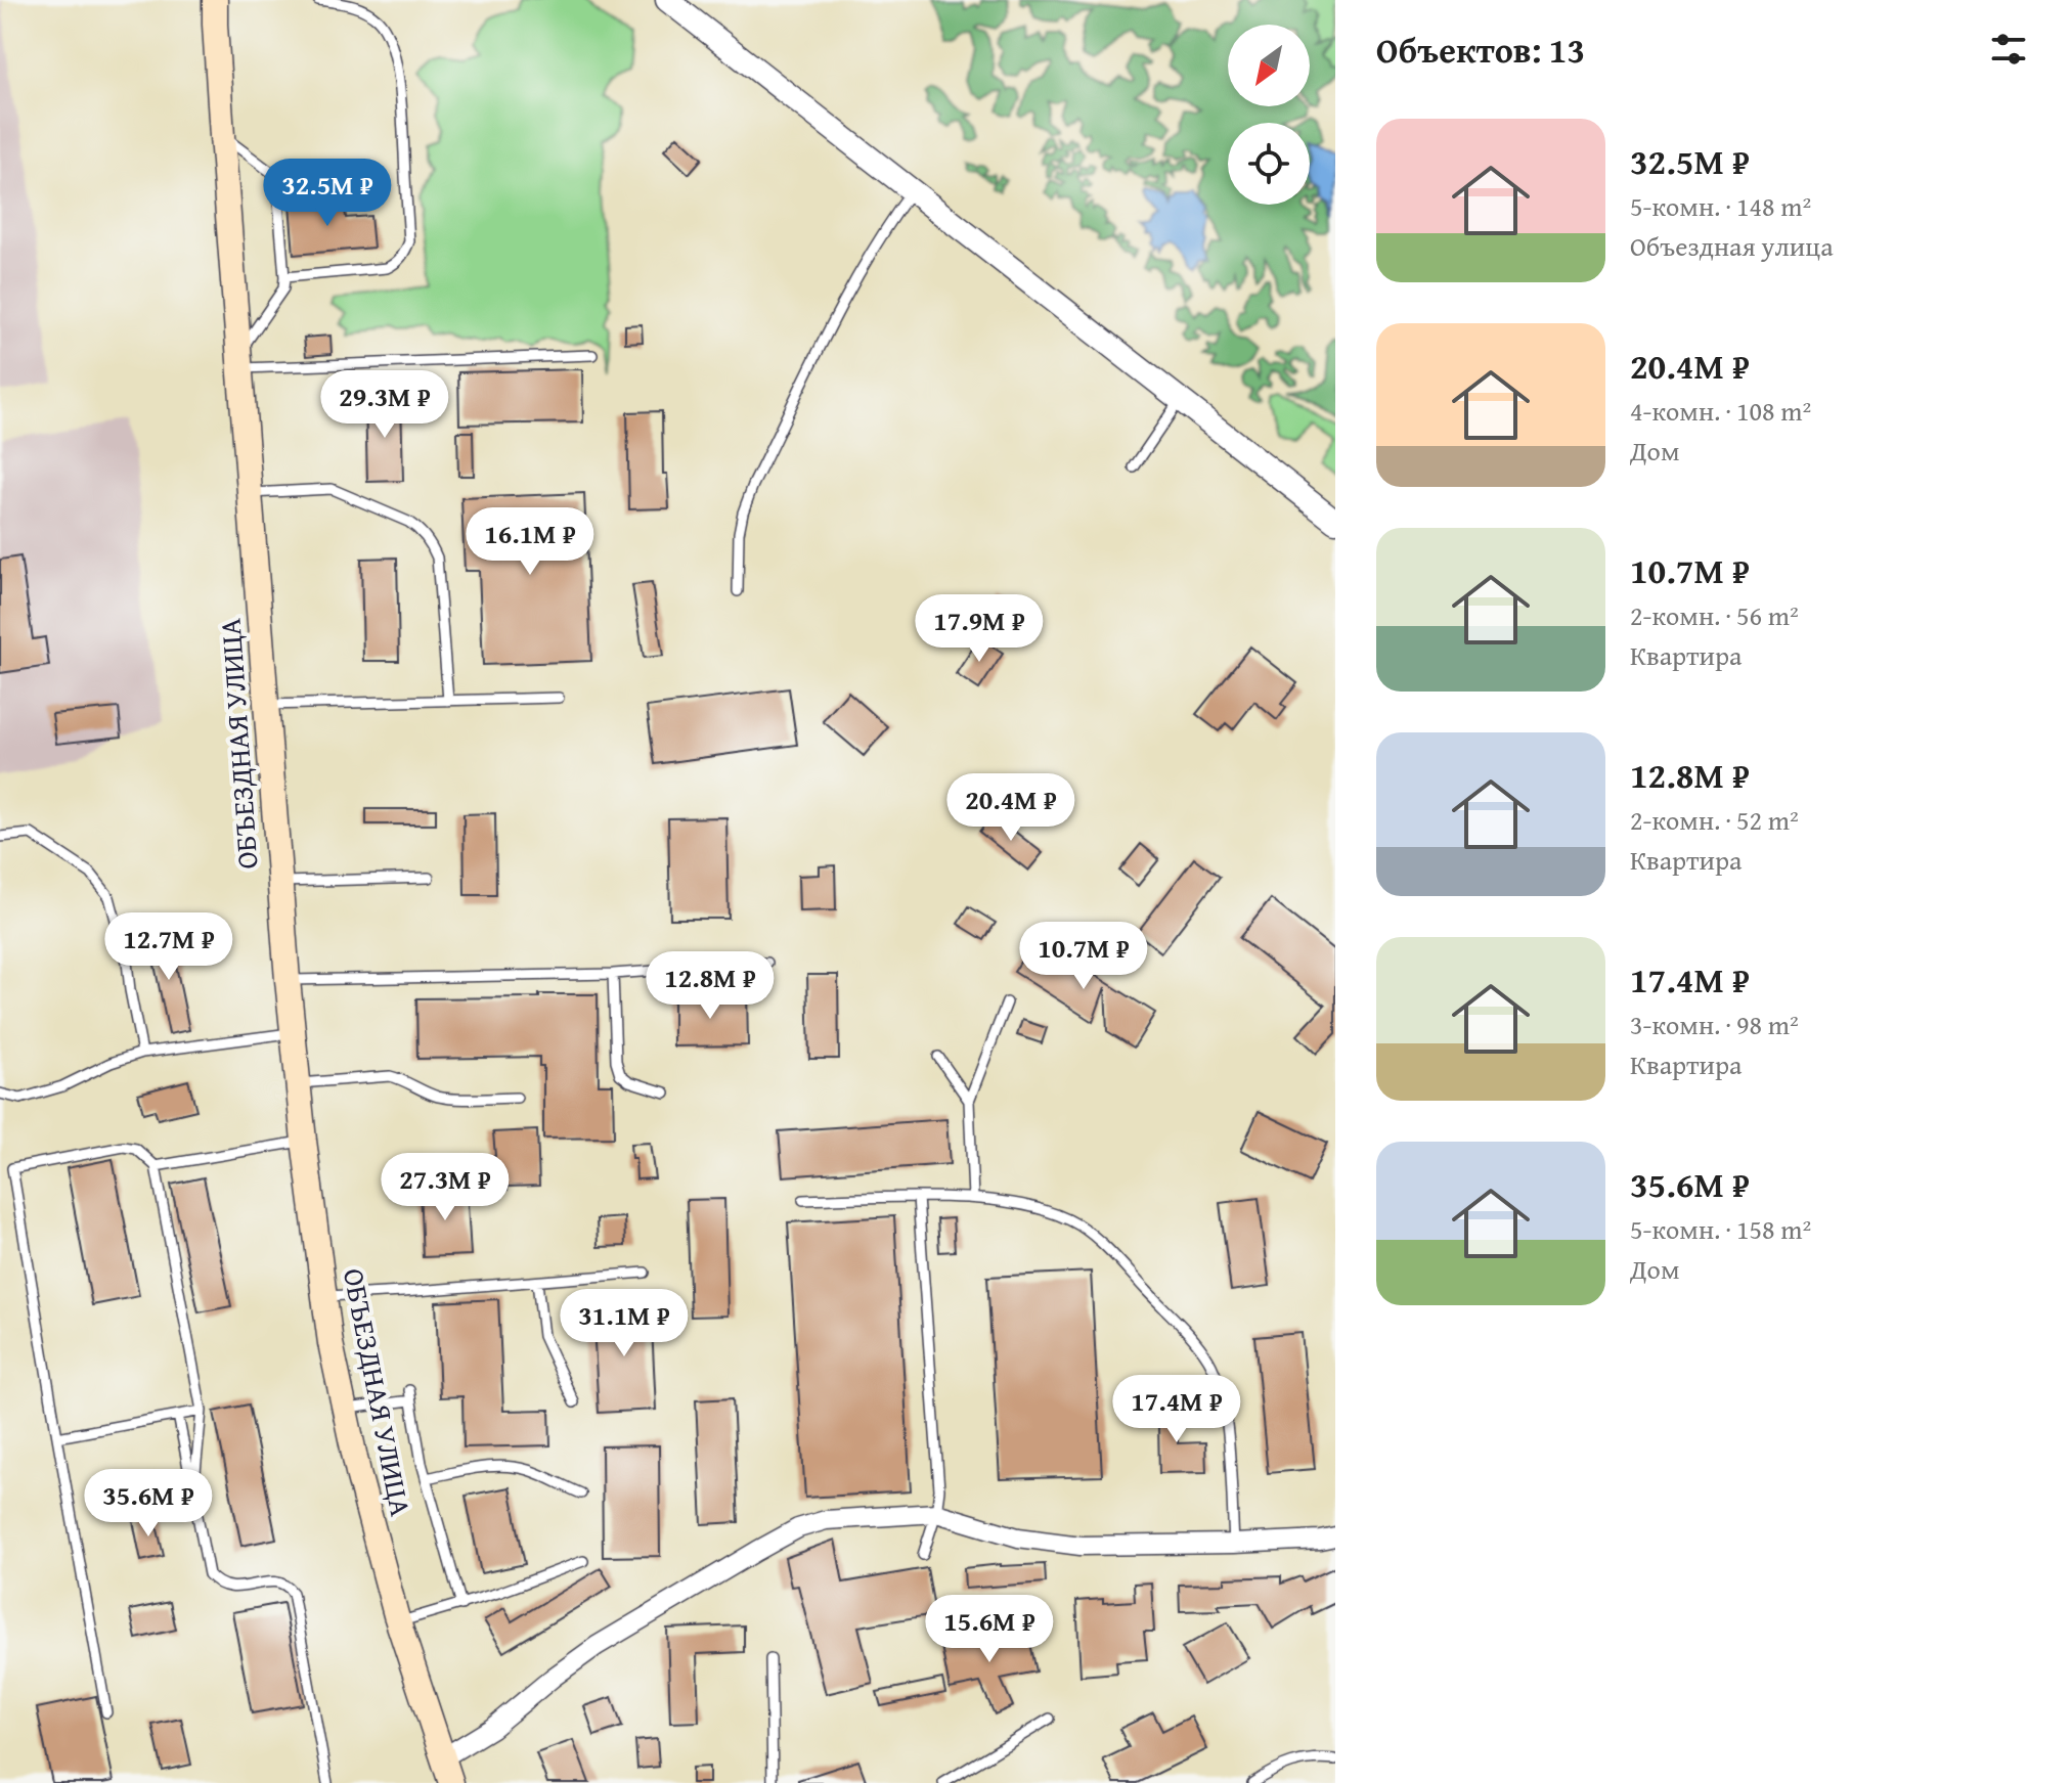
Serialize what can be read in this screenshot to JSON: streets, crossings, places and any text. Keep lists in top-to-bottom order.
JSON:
{
  "streets": {
    "main road": ["ОБЪЕЗДНАЯ УЛИЦА"]
  },
  "north": "bottom left",
  "page": {
    "heading": "Объектов: 13",
    "list": [
      {
        "name": "32.5M ₽",
        "note": "5-комн. · 148 m² · Объездная улица"
      },
      {
        "name": "20.4M ₽",
        "note": "4-комн. · 108 m² · Дом"
      },
      {
        "name": "10.7M ₽",
        "note": "2-комн. · 56 m² · Квартира"
      },
      {
        "name": "12.8M ₽",
        "note": "2-комн. · 52 m² · Квартира"
      },
      {
        "name": "17.4M ₽",
        "note": "3-комн. · 98 m² · Квартира"
      },
      {
        "name": "35.6M ₽",
        "note": "5-комн. · 158 m² · Дом"
      }
    ],
    "price": [
      "32.5M ₽",
      "29.3M ₽",
      "16.1M ₽",
      "17.9M ₽",
      "20.4M ₽",
      "12.7M ₽",
      "10.7M ₽",
      "12.8M ₽",
      "27.3M ₽",
      "31.1M ₽",
      "17.4M ₽",
      "35.6M ₽",
      "15.6M ₽"
    ]
  }
}
